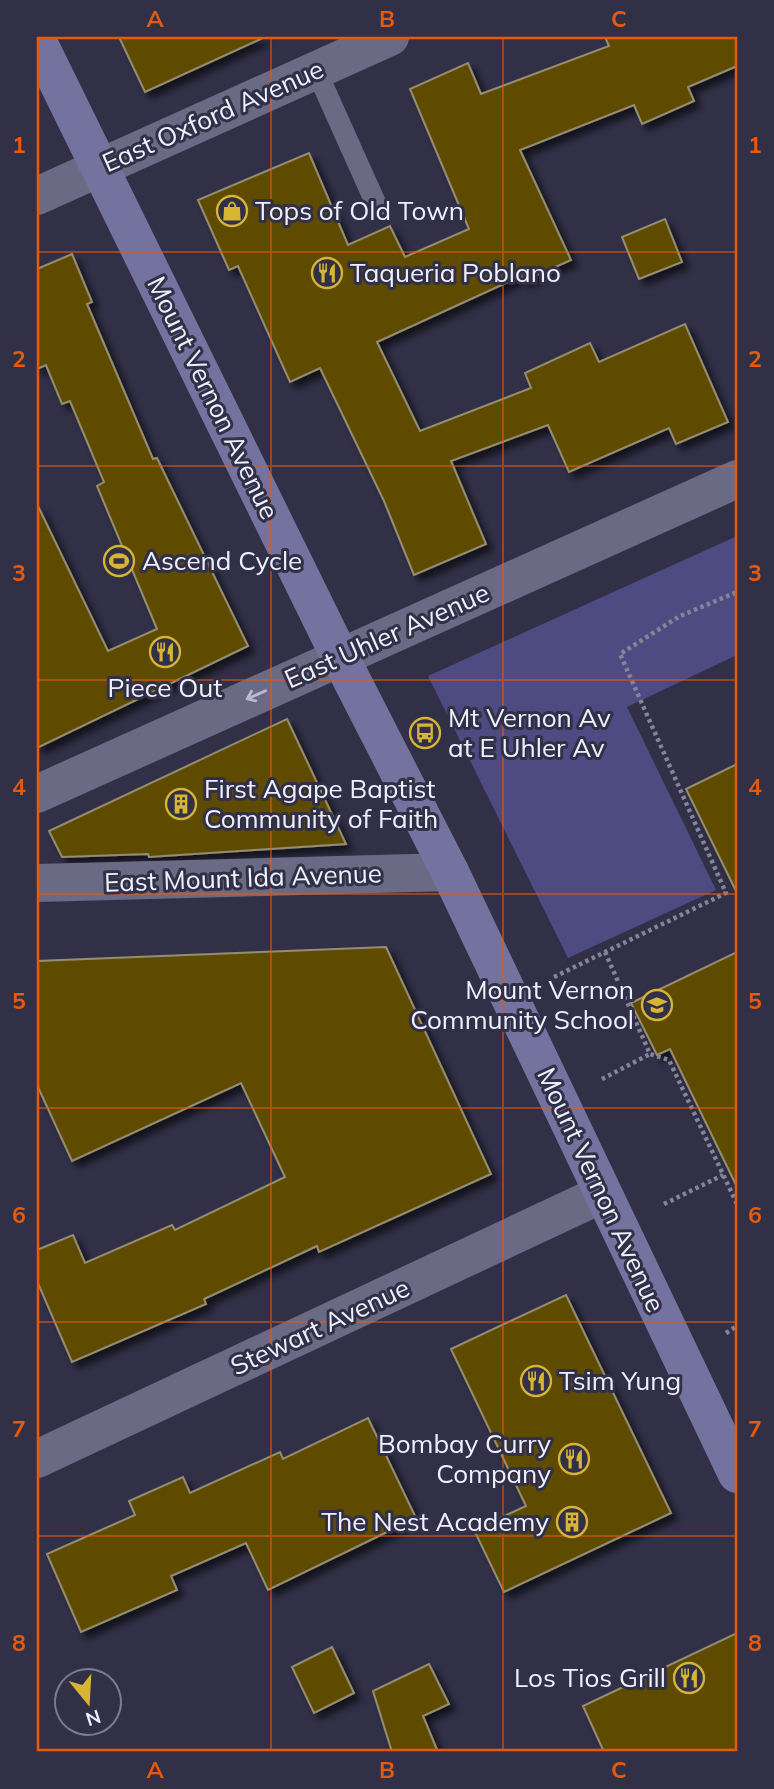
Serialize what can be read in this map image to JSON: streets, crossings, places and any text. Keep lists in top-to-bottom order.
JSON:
{
  "streets": {
    "main road": ["Mount Vernon Avenue"],
    "street": [
      "East Oxford Avenue",
      "East Uhler Avenue",
      "East Mount Ida Avenue",
      "Stewart Avenue"
    ]
  },
  "crossings": [
    ["East Oxford Avenue", "Mount Vernon Avenue"],
    ["Mount Vernon Avenue", "East Uhler Avenue"],
    ["Mount Vernon Avenue", "East Mount Ida Avenue"],
    ["Mount Vernon Avenue", "Stewart Avenue"]
  ],
  "one_way": ["East Uhler Avenue"],
  "places": {
    "shop": ["Tops of Old Town"],
    "restaurant": [
      "Taqueria Poblano",
      "Piece Out",
      "Tsim Yung",
      "Bombay Curry Company",
      "Los Tios Grill"
    ],
    "sports": ["Ascend Cycle"],
    "bus stop": ["Mt Vernon Av at E Uhler Av"],
    "building": ["First Agape Baptist Community of Faith", "The Nest Academy"],
    "school or university": ["Mount Vernon Community School"]
  },
  "north": "bottom",
  "grid": {
    "columns": ["A", "B", "C"],
    "rows": [
      "1",
      "2",
      "3",
      "4",
      "5",
      "6",
      "7",
      "8"
    ]
  }
}
